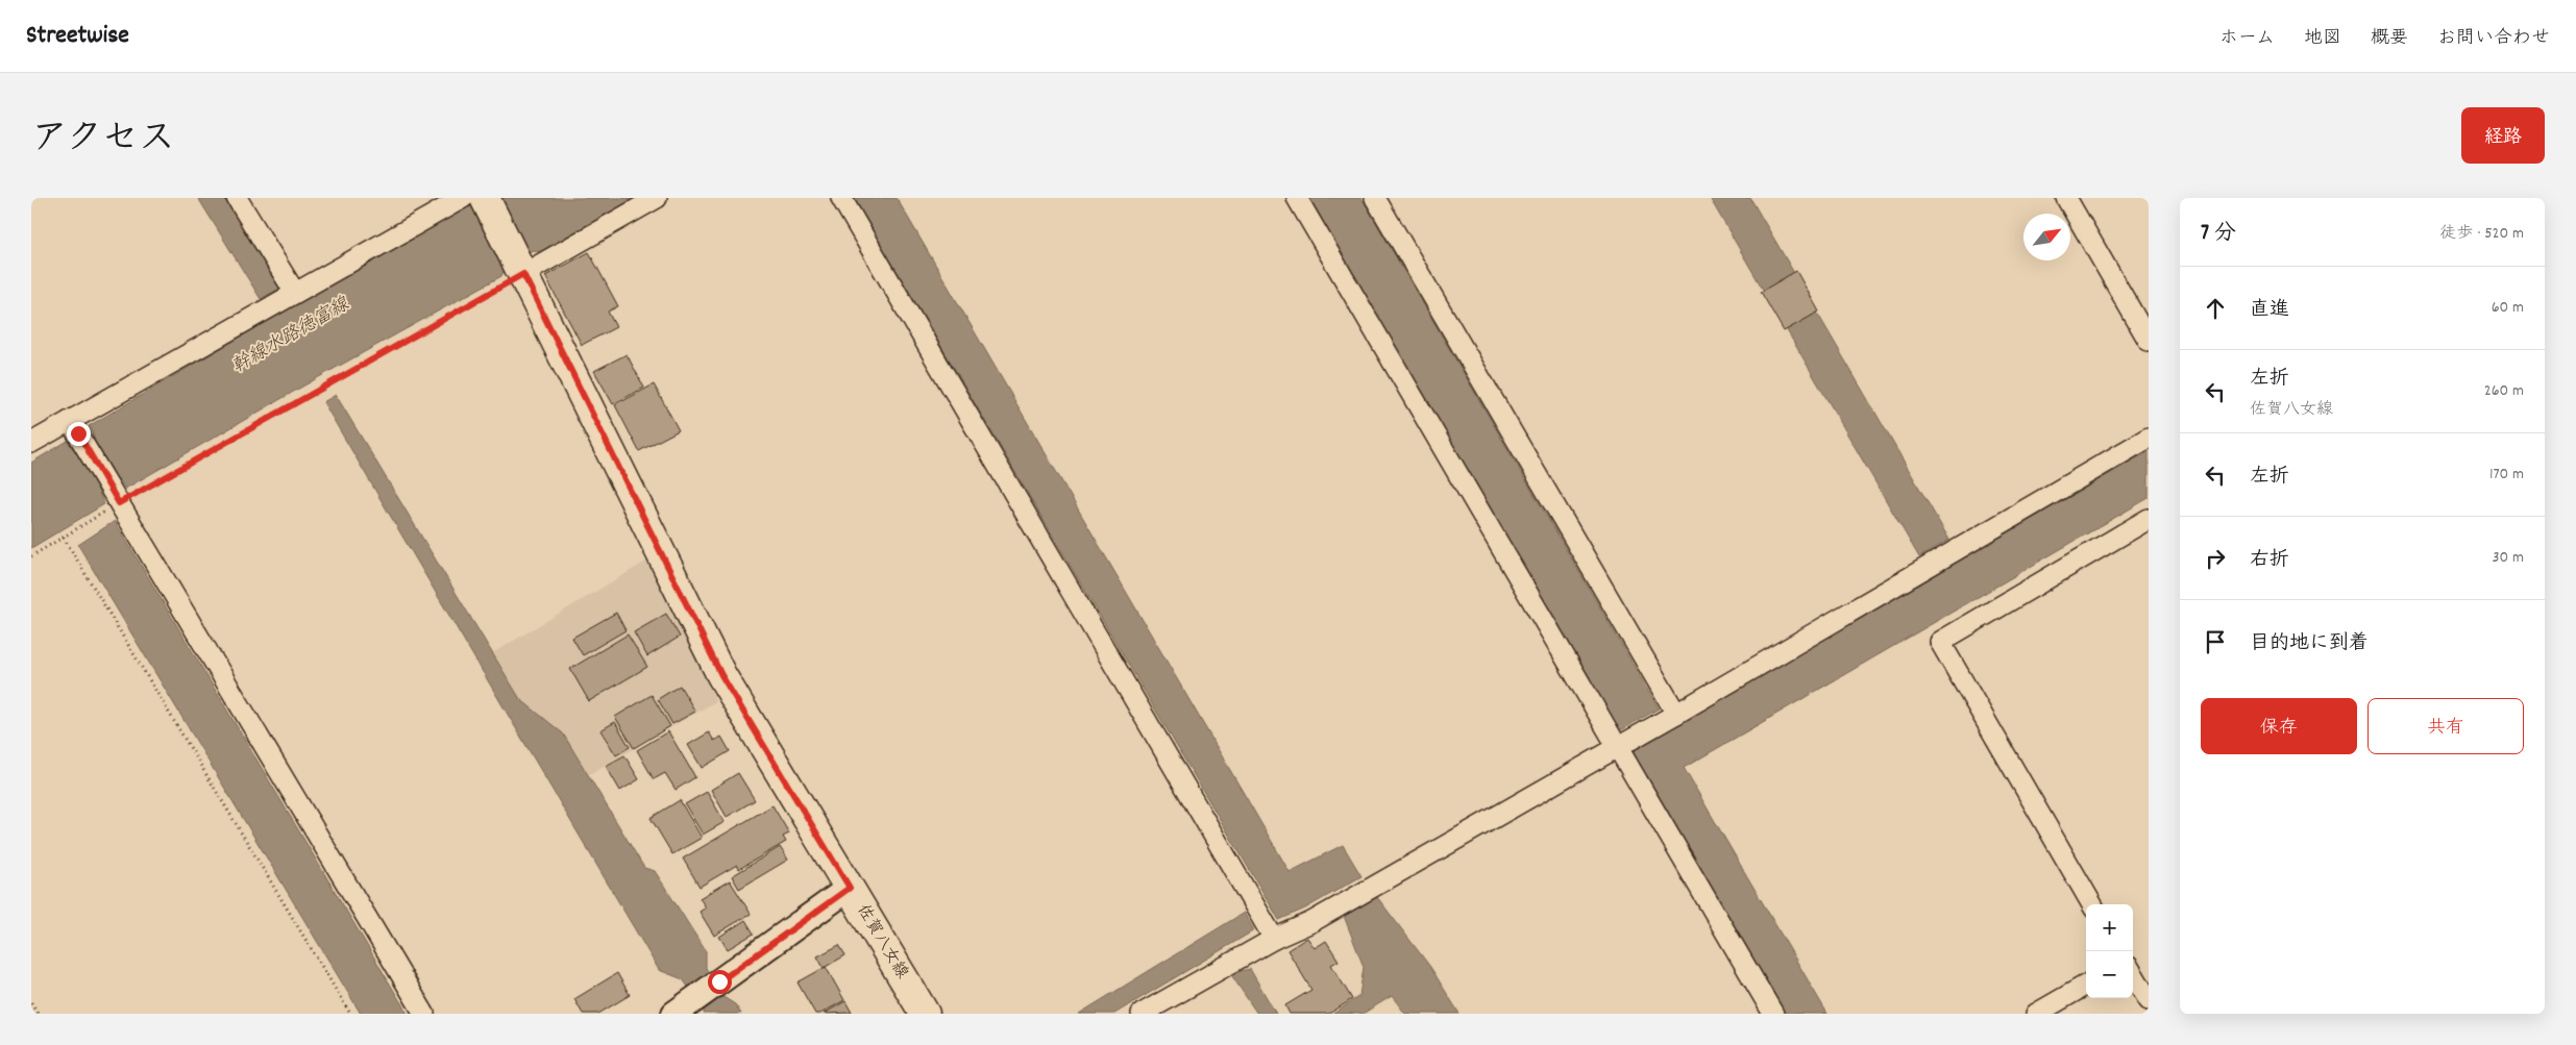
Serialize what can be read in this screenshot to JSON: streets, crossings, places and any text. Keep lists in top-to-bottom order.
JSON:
{
  "streets": {
    "main road": ["佐賀八女線"]
  },
  "water": ["幹線水路徳富線"],
  "north": "top right",
  "page": {
    "header": "Streetwise",
    "nav": [
      "ホーム",
      "地図",
      "概要",
      "お問い合わせ"
    ],
    "title": "アクセス",
    "buttons": [
      "経路",
      ["保存", "共有"]
    ],
    "heading": ["7 分", "徒歩 · 520 m"],
    "list": [
      ["直進", "60 m"],
      ["左折", "佐賀八女線", "260 m"],
      ["左折", "170 m"],
      ["右折", "30 m"],
      "目的地に到着"
    ],
    "map_buttons": ["+", "−"]
  }
}
